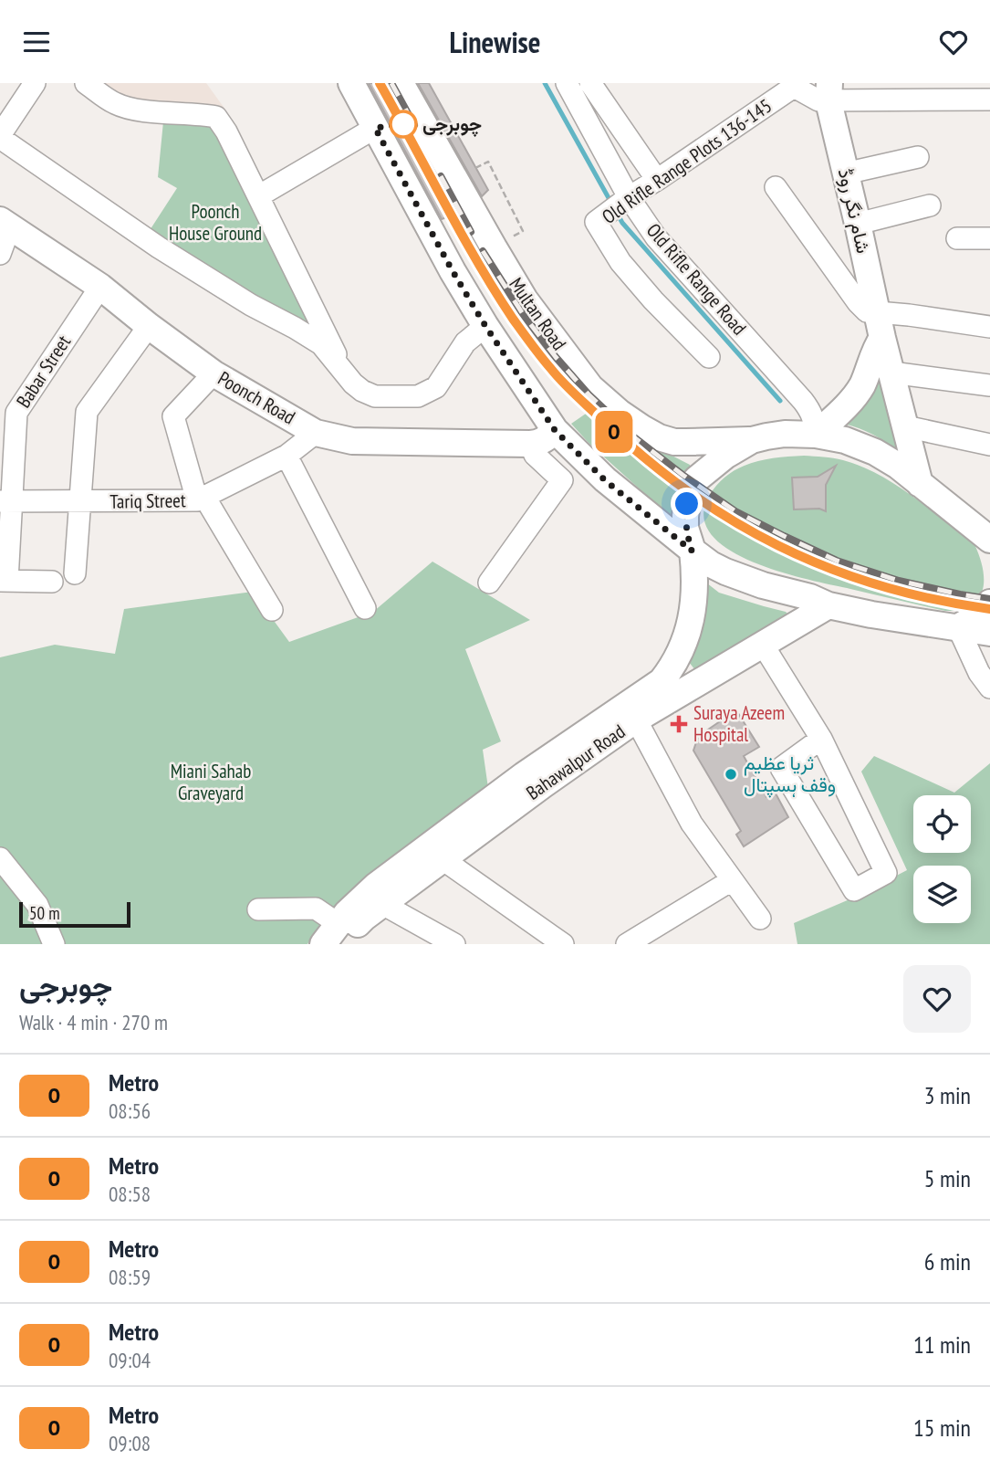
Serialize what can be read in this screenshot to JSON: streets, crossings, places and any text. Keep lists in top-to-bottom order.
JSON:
{
  "streets": {
    "main road": [
      "شام نگر روڈ",
      "Multan Road",
      "Poonch Road",
      "Bahawalpur Road"
    ],
    "street": [
      "Old Rifle Range Plots 136-145",
      "Old Rifle Range Road",
      "Babar Street",
      "Tariq Street"
    ]
  },
  "crossings": [
    ["Old Rifle Range Plots 136-145", "شام نگر روڈ"],
    ["Old Rifle Range Plots 136-145", "Old Rifle Range Road"],
    ["Multan Road", "Bahawalpur Road"],
    ["Babar Street", "Poonch Road"],
    ["Babar Street", "Tariq Street"],
    ["Poonch Road", "Tariq Street"]
  ],
  "parks": ["Poonch House Ground", "Miani Sahab Graveyard"],
  "places": {
    "other": ["چوبرجی", "ثریا عظیم وقف ہسپتال"],
    "health": ["Suraya Azeem Hospital"]
  },
  "lines": ["metro line O"],
  "scale_bar": "50 m",
  "page": {
    "header": "Linewise",
    "on_map": "O",
    "scale": "50 m",
    "heading": ["چوبرجی", "Walk · 4 min · 270 m"],
    "list": [
      {
        "mark": "O",
        "name": "Metro",
        "note": "08:56",
        "value": "3 min"
      },
      {
        "mark": "O",
        "name": "Metro",
        "note": "08:58",
        "value": "5 min"
      },
      {
        "mark": "O",
        "name": "Metro",
        "note": "08:59",
        "value": "6 min"
      },
      {
        "mark": "O",
        "name": "Metro",
        "note": "09:04",
        "value": "11 min"
      },
      {
        "mark": "O",
        "name": "Metro",
        "note": "09:08",
        "value": "15 min"
      }
    ]
  }
}
